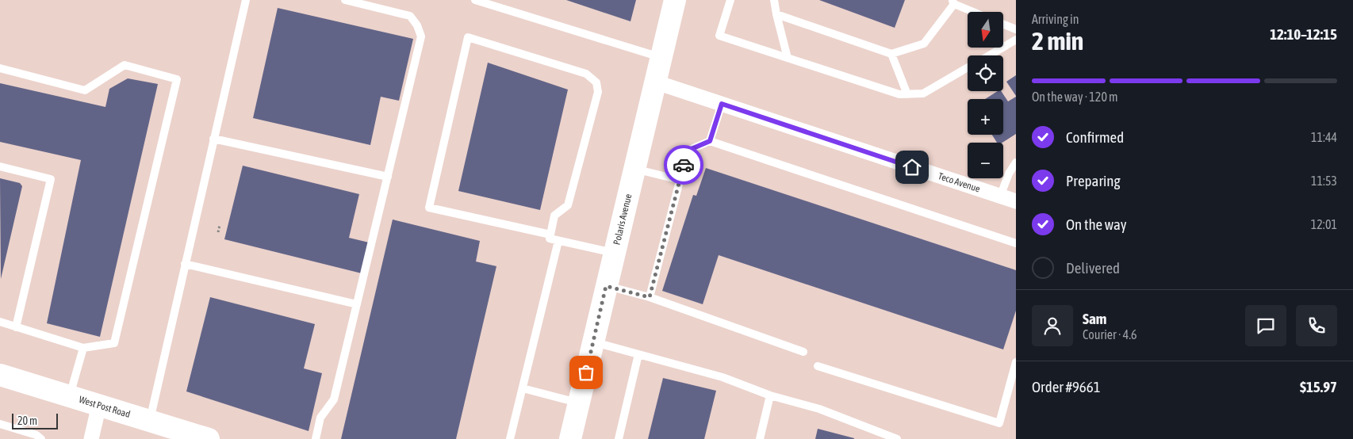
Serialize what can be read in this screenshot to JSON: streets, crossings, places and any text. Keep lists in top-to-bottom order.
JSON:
{
  "streets": {
    "street": ["Teco Avenue", "Polaris Avenue", "West Post Road"]
  },
  "crossings": [
    ["Teco Avenue", "Polaris Avenue"]
  ],
  "scale_bar": "20 m",
  "north": "bottom",
  "page": {
    "heading": ["2 min", "Arriving in", "12:10–12:15"],
    "panel": [
      "Sam",
      "Courier · 4.6",
      "Order #9661",
      "$15.97"
    ],
    "map_buttons": ["+", "−"],
    "bar": "On the way · 120 m",
    "list": [
      ["Confirmed", "11:44"],
      ["Preparing", "11:53"],
      ["On the way", "12:01"],
      "Delivered"
    ],
    "scale": "20 m"
  }
}
